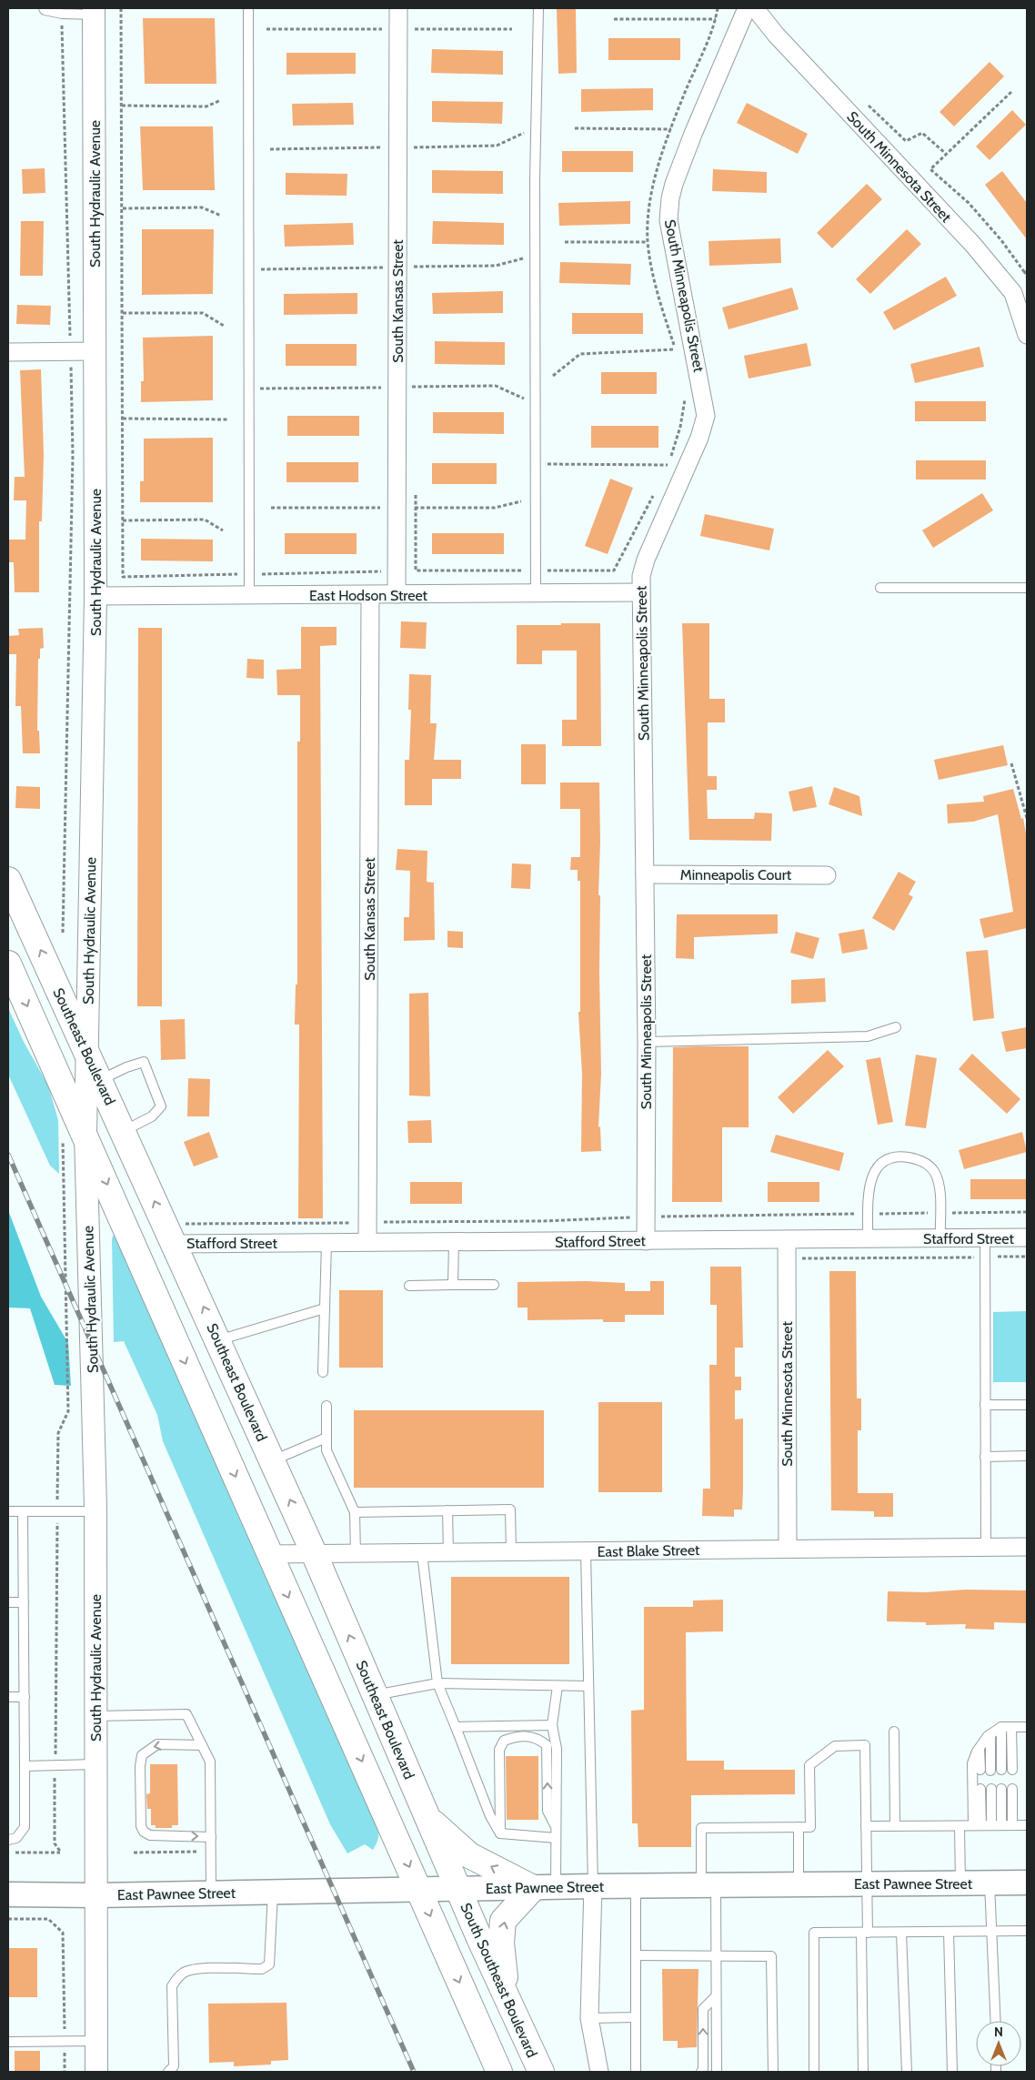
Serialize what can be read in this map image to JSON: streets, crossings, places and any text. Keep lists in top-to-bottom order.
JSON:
{
  "streets": {
    "main road": ["Southeast Boulevard", "East Pawnee Street", "South Southeast Boulevard"],
    "street": [
      "South Minnesota Street",
      "South Hydraulic Avenue",
      "South Minneapolis Street",
      "South Kansas Street",
      "East Hodson Street",
      "Minneapolis Court",
      "Stafford Street",
      "East Blake Street"
    ]
  },
  "crossings": [
    ["South Minnesota Street", "Stafford Street"],
    ["South Minnesota Street", "East Blake Street"],
    ["South Hydraulic Avenue", "East Hodson Street"],
    ["South Hydraulic Avenue", "Southeast Boulevard"],
    ["South Hydraulic Avenue", "East Pawnee Street"],
    ["South Minneapolis Street", "East Hodson Street"],
    ["South Minneapolis Street", "Minneapolis Court"],
    ["South Minneapolis Street", "Stafford Street"],
    ["South Kansas Street", "East Hodson Street"],
    ["South Kansas Street", "Stafford Street"],
    ["Southeast Boulevard", "Stafford Street"],
    ["Southeast Boulevard", "East Blake Street"],
    ["Southeast Boulevard", "East Pawnee Street"],
    ["Southeast Boulevard", "South Southeast Boulevard"],
    ["East Pawnee Street", "South Southeast Boulevard"]
  ],
  "north": "top"
}
